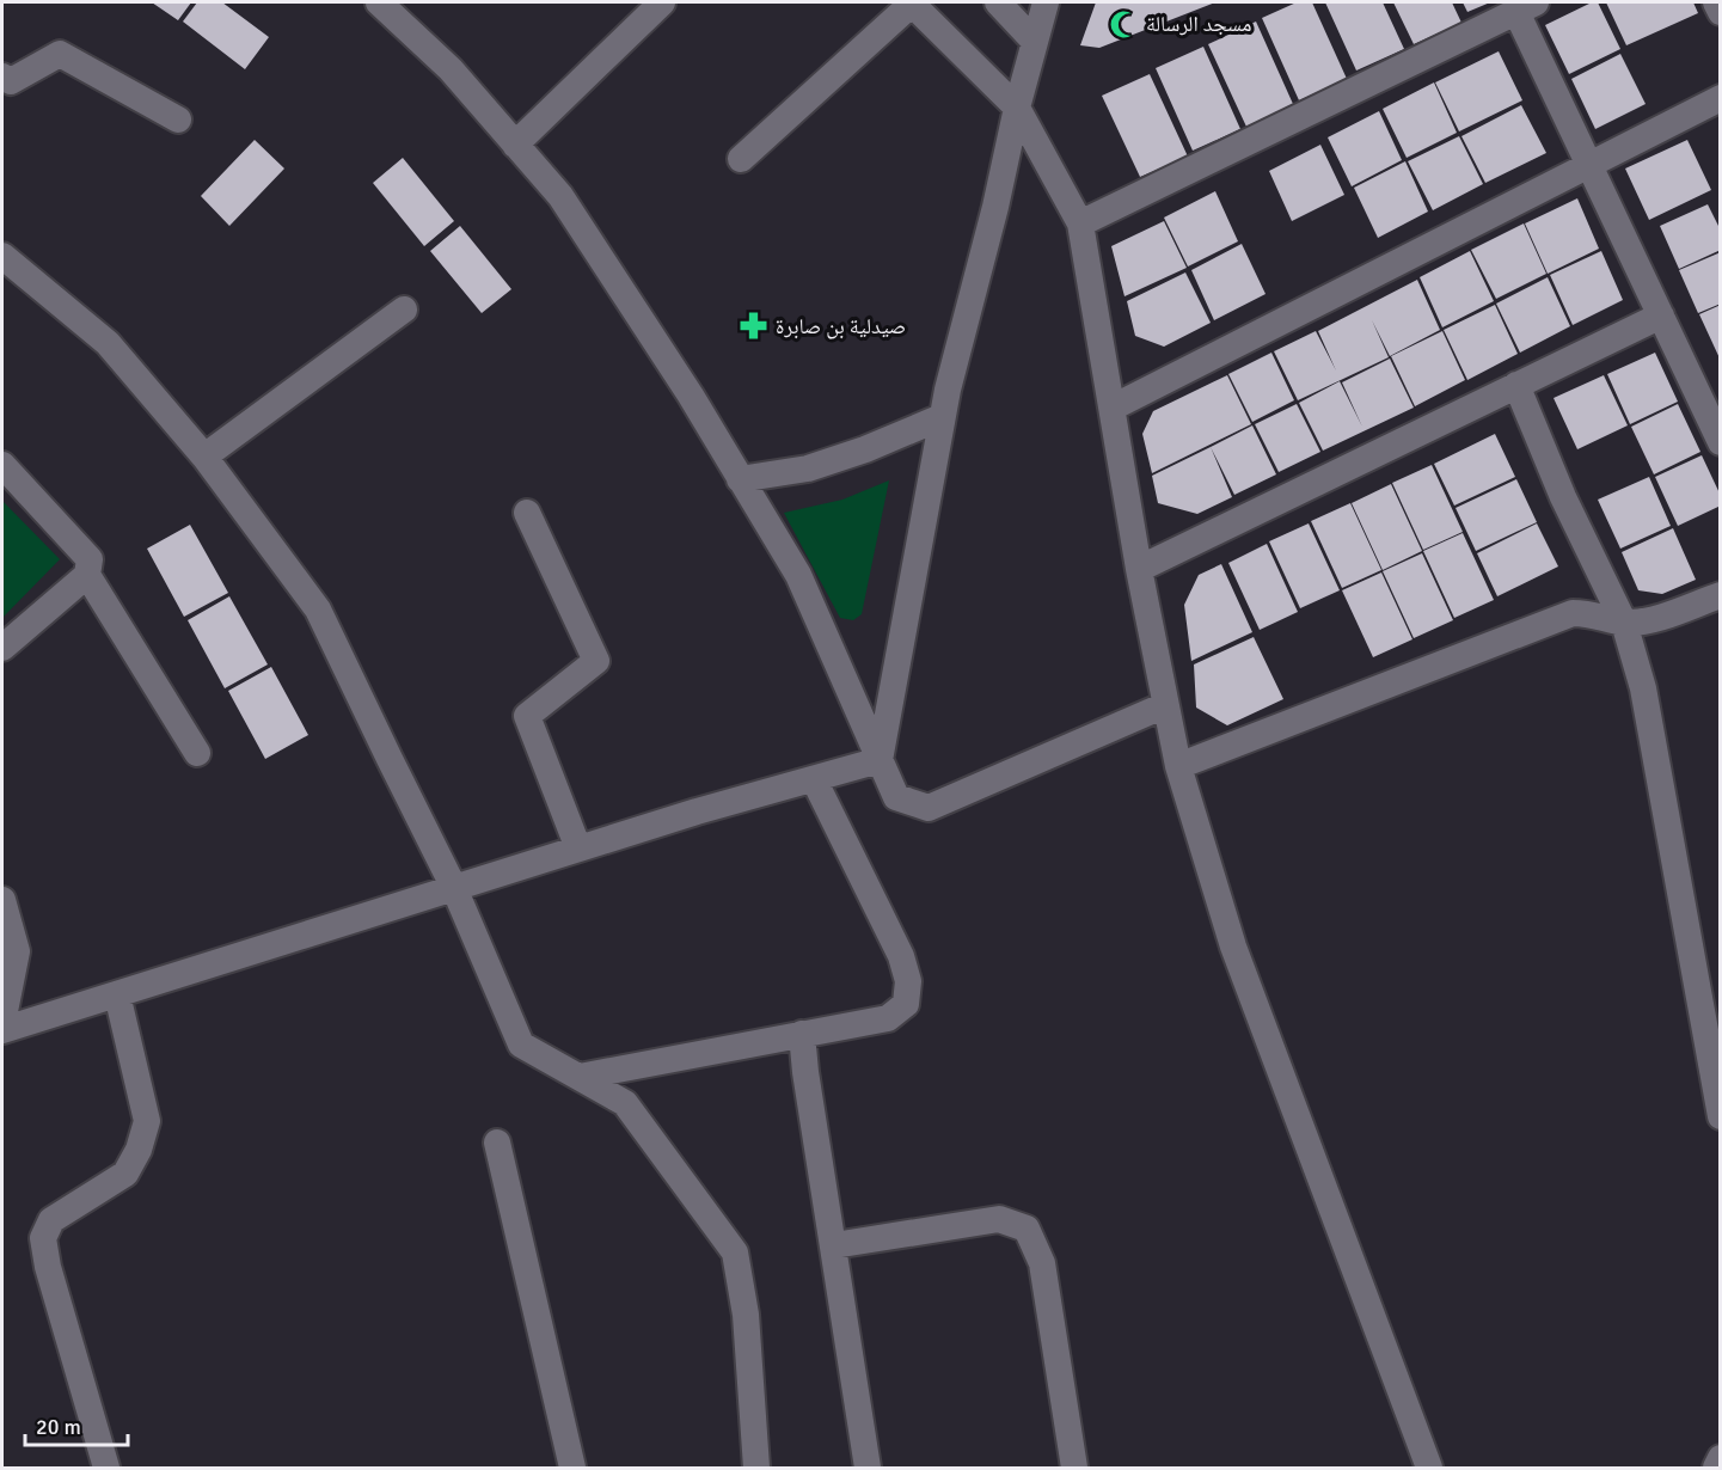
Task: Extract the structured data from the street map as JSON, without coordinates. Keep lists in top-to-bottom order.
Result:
{
  "places": {
    "mosque": ["مسجد الرسالة"],
    "pharmacy": ["صيدلية بن صابرة"]
  },
  "scale_bar": "20 m"
}
